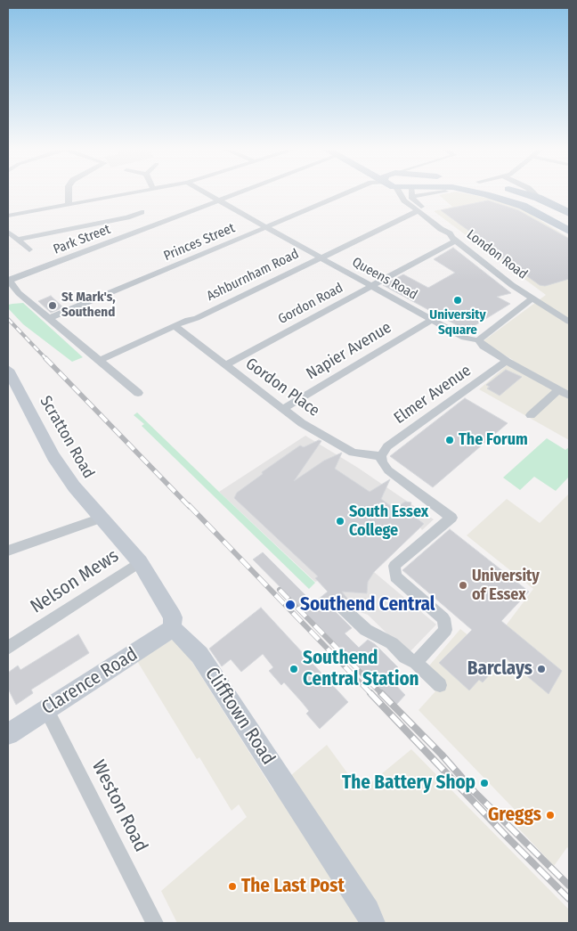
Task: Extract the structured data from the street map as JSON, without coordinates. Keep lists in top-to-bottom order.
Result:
{
  "streets": {
    "street": [
      "Park Street",
      "Princes Street",
      "London Road",
      "Ashburnham Road",
      "Queens Road",
      "Gordon Road",
      "Napier Avenue",
      "Gordon Place",
      "Elmer Avenue",
      "Scratton Road",
      "Nelson Mews",
      "Clarence Road",
      "Clifftown Road",
      "Weston Road"
    ]
  },
  "crossings": [
    ["Park Street", "Queens Road"],
    ["Princes Street", "Queens Road"],
    ["London Road", "Ashburnham Road"],
    ["London Road", "Gordon Road"],
    ["Ashburnham Road", "Queens Road"],
    ["Ashburnham Road", "Gordon Place"],
    ["Queens Road", "Gordon Road"],
    ["Queens Road", "Napier Avenue"],
    ["Queens Road", "Elmer Avenue"],
    ["Gordon Road", "Gordon Place"],
    ["Napier Avenue", "Gordon Place"],
    ["Gordon Place", "Elmer Avenue"],
    ["Clarence Road", "Clifftown Road"],
    ["Clarence Road", "Weston Road"]
  ],
  "places": [
    "University Square",
    "St Mark's, Southend",
    "The Forum",
    "South Essex College",
    "University of Essex",
    "Southend Central",
    "Southend Central Station",
    "Barclays",
    "The Battery Shop",
    "Greggs",
    "The Last Post"
  ]
}
